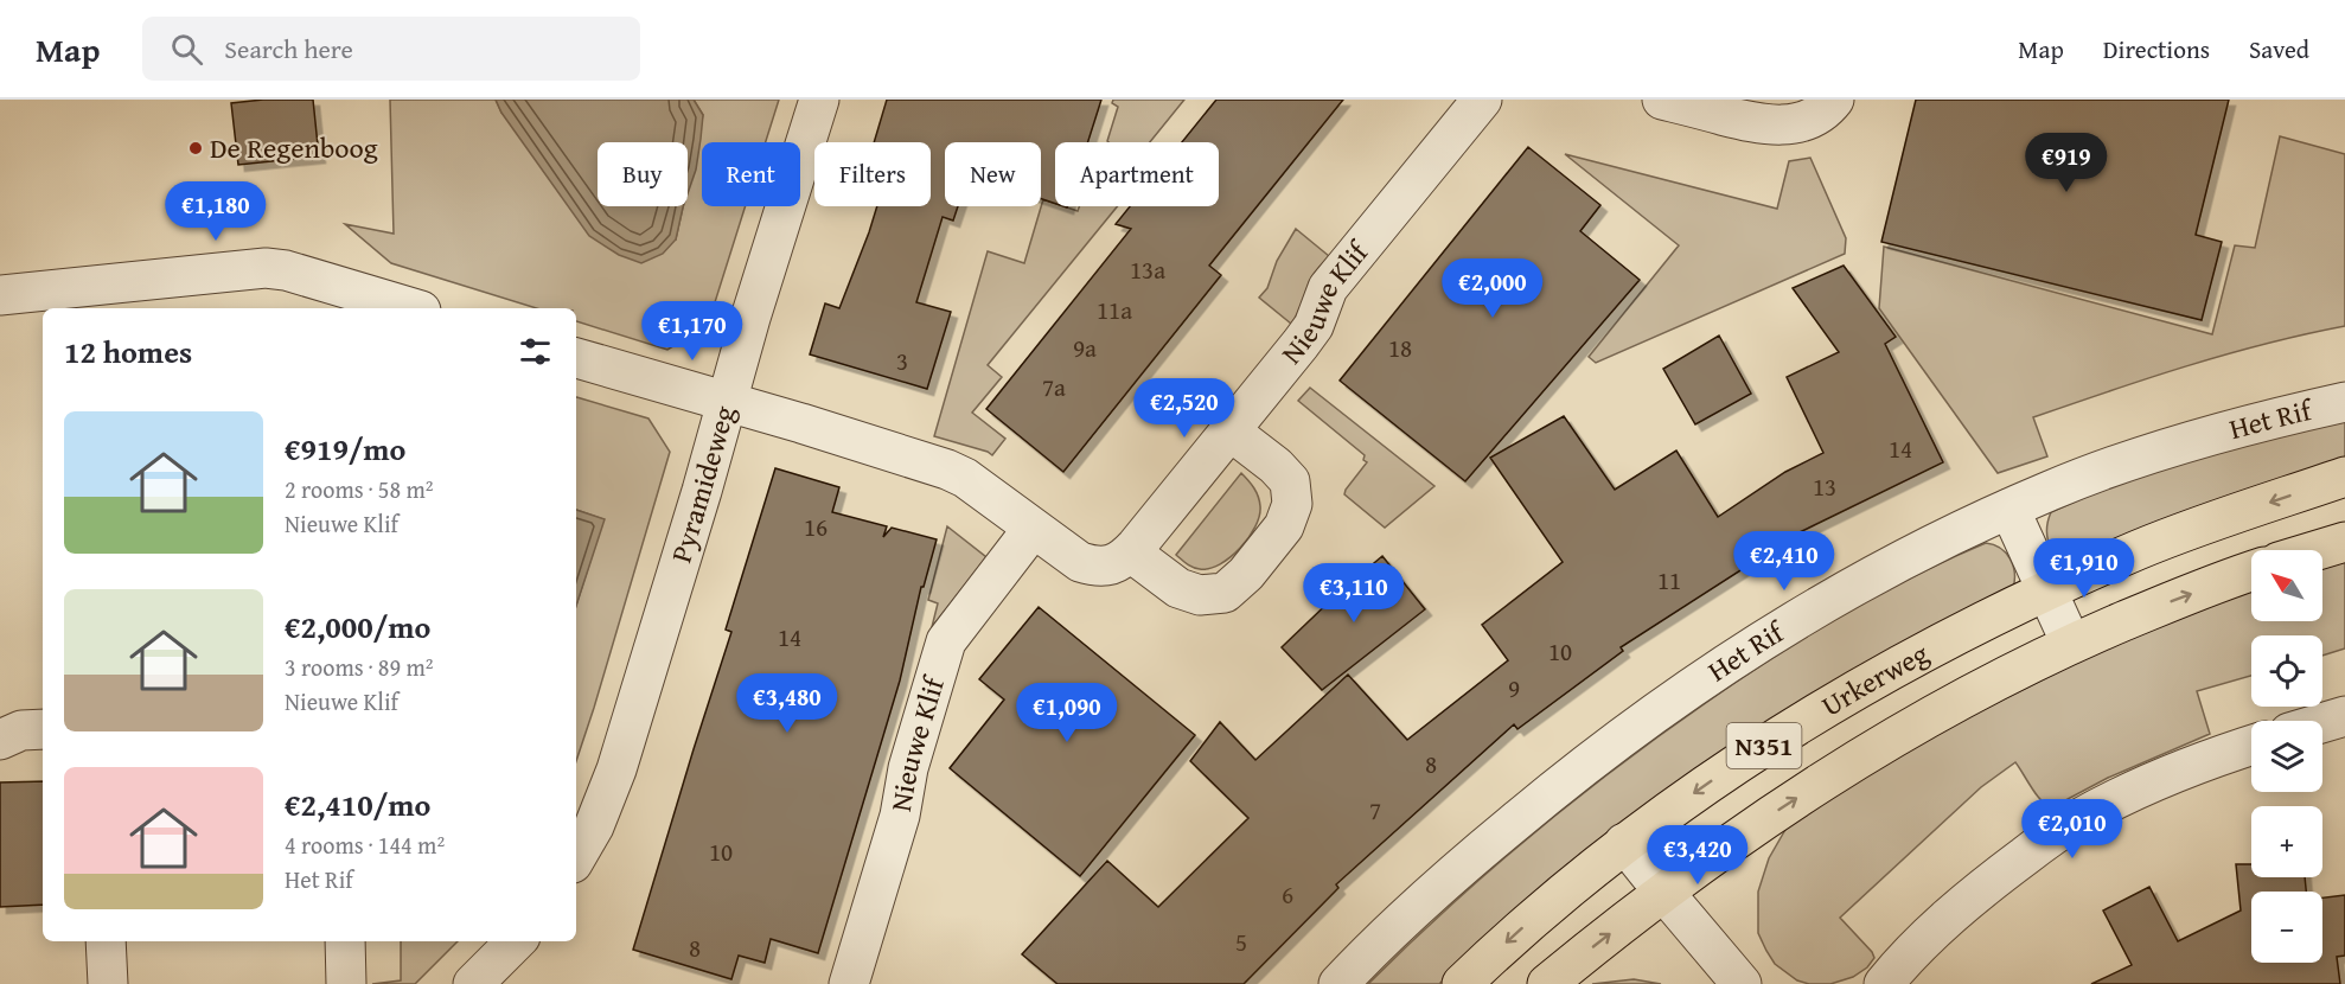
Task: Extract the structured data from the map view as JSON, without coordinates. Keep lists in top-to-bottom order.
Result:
{
  "streets": {
    "main road": ["Urkerweg", "N351"],
    "street": ["Nieuwe Klif", "Het Rif", "Pyramideweg"]
  },
  "crossings": [
    ["Nieuwe Klif", "Pyramideweg"]
  ],
  "places": ["De Regenboog"],
  "house_numbers": [
    "13a",
    "11a",
    "9a",
    "18",
    "3",
    "7a",
    "14",
    "13",
    "16",
    "11",
    "14",
    "10",
    "9",
    "8",
    "7",
    "10",
    "6",
    "5",
    "8"
  ],
  "north": "top left",
  "page": {
    "header": "Map",
    "search": "Search here",
    "nav": ["Map", "Directions", "Saved"],
    "price": [
      "€919",
      "€1,180",
      "€2,000",
      "€1,170",
      "€2,520",
      "€2,410",
      "€1,910",
      "€3,110",
      "€3,480",
      "€1,090",
      "€2,010",
      "€3,420"
    ],
    "chip": [
      "Buy",
      "Rent",
      "Filters",
      "New",
      "Apartment"
    ],
    "heading": "12 homes",
    "list": [
      {
        "name": "€919/mo",
        "note": "2 rooms · 58 m² · Nieuwe Klif"
      },
      {
        "name": "€2,000/mo",
        "note": "3 rooms · 89 m² · Nieuwe Klif"
      },
      {
        "name": "€2,410/mo",
        "note": "4 rooms · 144 m² · Het Rif"
      }
    ],
    "map_buttons": ["+", "−"]
  }
}
